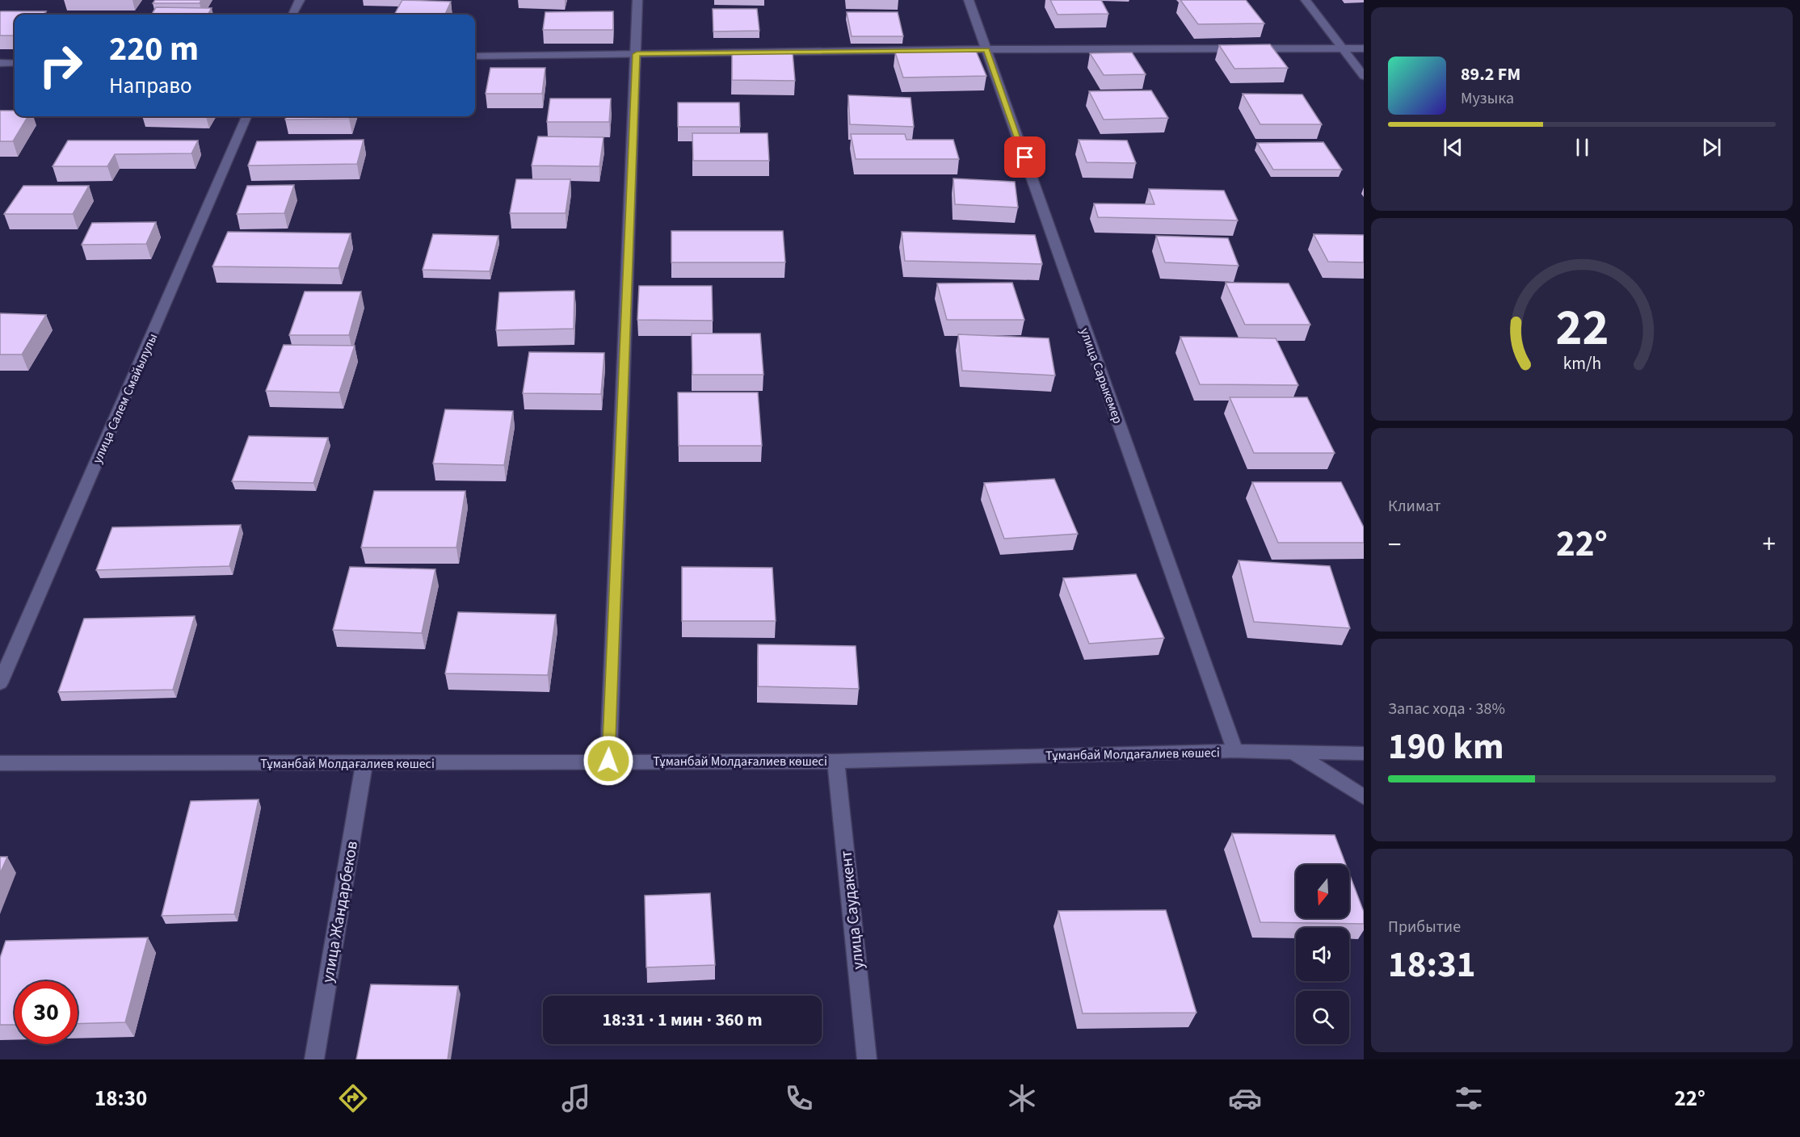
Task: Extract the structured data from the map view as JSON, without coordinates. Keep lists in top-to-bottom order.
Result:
{
  "streets": {
    "street": [
      "улица Сарыкемер",
      "улица Салем Смайылулы",
      "Тұманбай Молдағалиев көшесі",
      "улица Саудакент",
      "улица Жандарбеков"
    ]
  },
  "crossings": [
    ["улица Сарыкемер", "Тұманбай Молдағалиев көшесі"],
    ["Тұманбай Молдағалиев көшесі", "улица Саудакент"],
    ["Тұманбай Молдағалиев көшесі", "улица Жандарбеков"]
  ],
  "north": "bottom",
  "page": {
    "turn": ["220 m", "Направо"],
    "song": ["89.2 FM", "Музыка"],
    "tile": [
      "Климат",
      ["Запас хода · 38%", "190 km"],
      ["Прибытие", "18:31"]
    ],
    "heat": ["−", "22°", "+"],
    "limit": "30",
    "trip": "18:31 · 1 мин · 360 m",
    "tabs": ["18:30", "22°"],
    "gauge": ["22", "km/h"]
  }
}
